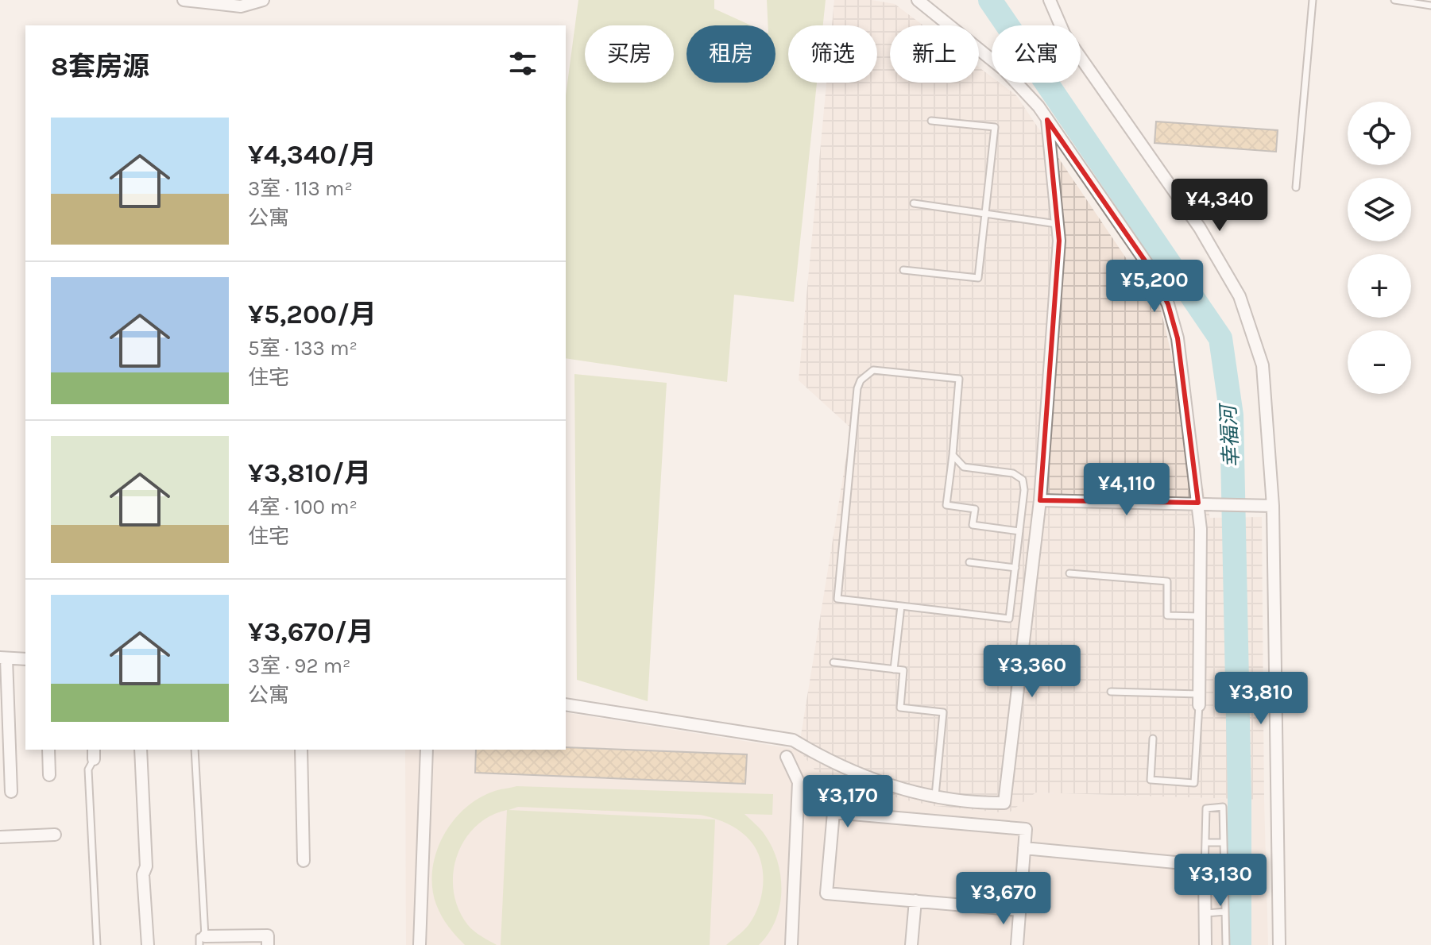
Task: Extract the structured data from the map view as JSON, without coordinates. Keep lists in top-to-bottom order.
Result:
{
  "water": ["幸福河"],
  "page": {
    "chip": [
      "买房",
      "租房",
      "筛选",
      "新上",
      "公寓"
    ],
    "heading": "8套房源",
    "map_buttons": ["+", "−"],
    "list": [
      {
        "name": "¥4,340/月",
        "note": "3室 · 113 m² · 公寓"
      },
      {
        "name": "¥5,200/月",
        "note": "5室 · 133 m² · 住宅"
      },
      {
        "name": "¥3,810/月",
        "note": "4室 · 100 m² · 住宅"
      },
      {
        "name": "¥3,670/月",
        "note": "3室 · 92 m² · 公寓"
      }
    ],
    "price": [
      "¥4,340",
      "¥5,200",
      "¥4,110",
      "¥3,360",
      "¥3,810",
      "¥3,170",
      "¥3,130",
      "¥3,670"
    ]
  }
}
